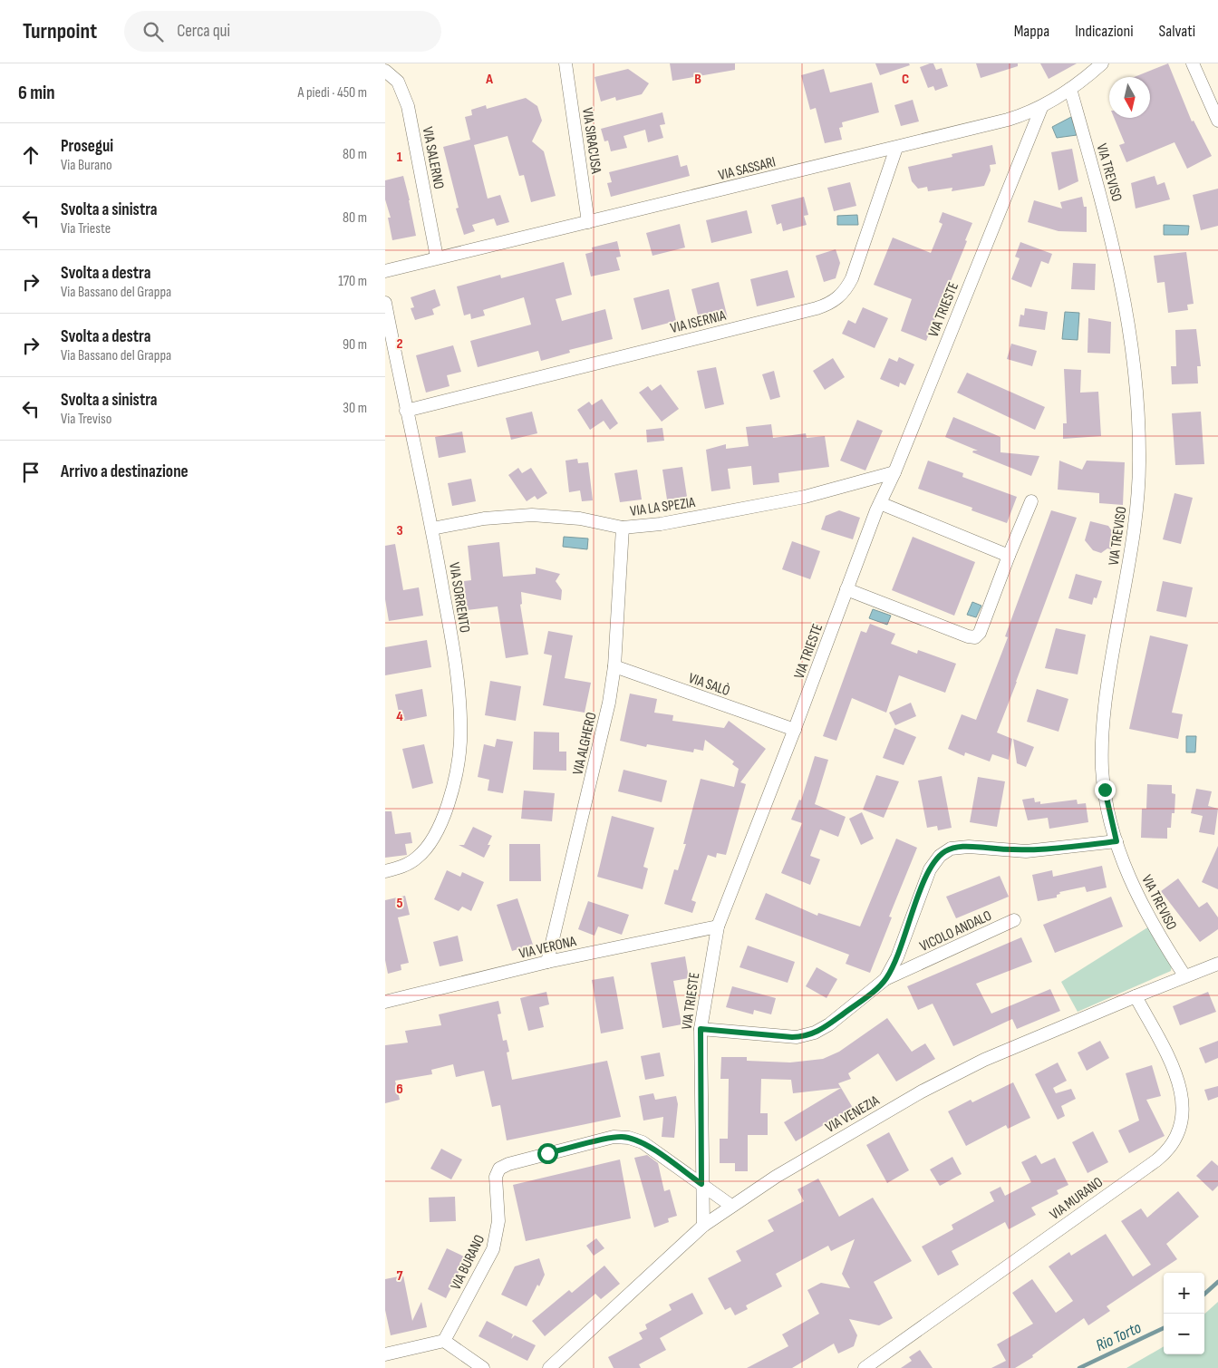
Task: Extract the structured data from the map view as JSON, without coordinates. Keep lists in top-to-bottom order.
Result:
{
  "streets": {
    "street": [
      "VIA SIRACUSA",
      "VIA SALERNO",
      "VIA SASSARI",
      "VIA TREVISO",
      "VIA TRIESTE",
      "VIA ISERNIA",
      "VIA LA SPEZIA",
      "VIA SORRENTO",
      "VIA SALÒ",
      "VIA ALGHERO",
      "VICOLO ANDALO",
      "VIA VERONA",
      "VIA VENEZIA",
      "VIA MURANO",
      "VIA BURANO"
    ]
  },
  "crossings": [
    ["VIA SIRACUSA", "VIA SASSARI"],
    ["VIA SALERNO", "VIA SASSARI"],
    ["VIA SASSARI", "VIA TREVISO"],
    ["VIA SASSARI", "VIA TRIESTE"],
    ["VIA SASSARI", "VIA ISERNIA"],
    ["VIA TREVISO", "VIA VENEZIA"],
    ["VIA TRIESTE", "VIA LA SPEZIA"],
    ["VIA TRIESTE", "VIA SALÒ"],
    ["VIA TRIESTE", "VIA VERONA"],
    ["VIA TRIESTE", "VIA VENEZIA"],
    ["VIA TRIESTE", "VIA BURANO"],
    ["VIA ISERNIA", "VIA SORRENTO"],
    ["VIA LA SPEZIA", "VIA SORRENTO"],
    ["VIA LA SPEZIA", "VIA ALGHERO"],
    ["VIA SALÒ", "VIA ALGHERO"],
    ["VIA ALGHERO", "VIA VERONA"],
    ["VIA VENEZIA", "VIA MURANO"],
    ["VIA VENEZIA", "VIA BURANO"]
  ],
  "water": ["Rio Torto"],
  "north": "bottom",
  "page": {
    "header": "Turnpoint",
    "search": "Cerca qui",
    "nav": ["Mappa", "Indicazioni", "Salvati"],
    "heading": ["6 min", "A piedi · 450 m"],
    "list": [
      ["Prosegui", "Via Burano", "80 m"],
      ["Svolta a sinistra", "Via Trieste", "80 m"],
      ["Svolta a destra", "Via Bassano del Grappa", "170 m"],
      ["Svolta a destra", "Via Bassano del Grappa", "90 m"],
      ["Svolta a sinistra", "Via Treviso", "30 m"],
      "Arrivo a destinazione"
    ],
    "map_buttons": ["+", "−"]
  },
  "grid": {
    "columns": ["A", "B", "C"],
    "rows": [
      "1",
      "2",
      "3",
      "4",
      "5",
      "6",
      "7"
    ]
  }
}
